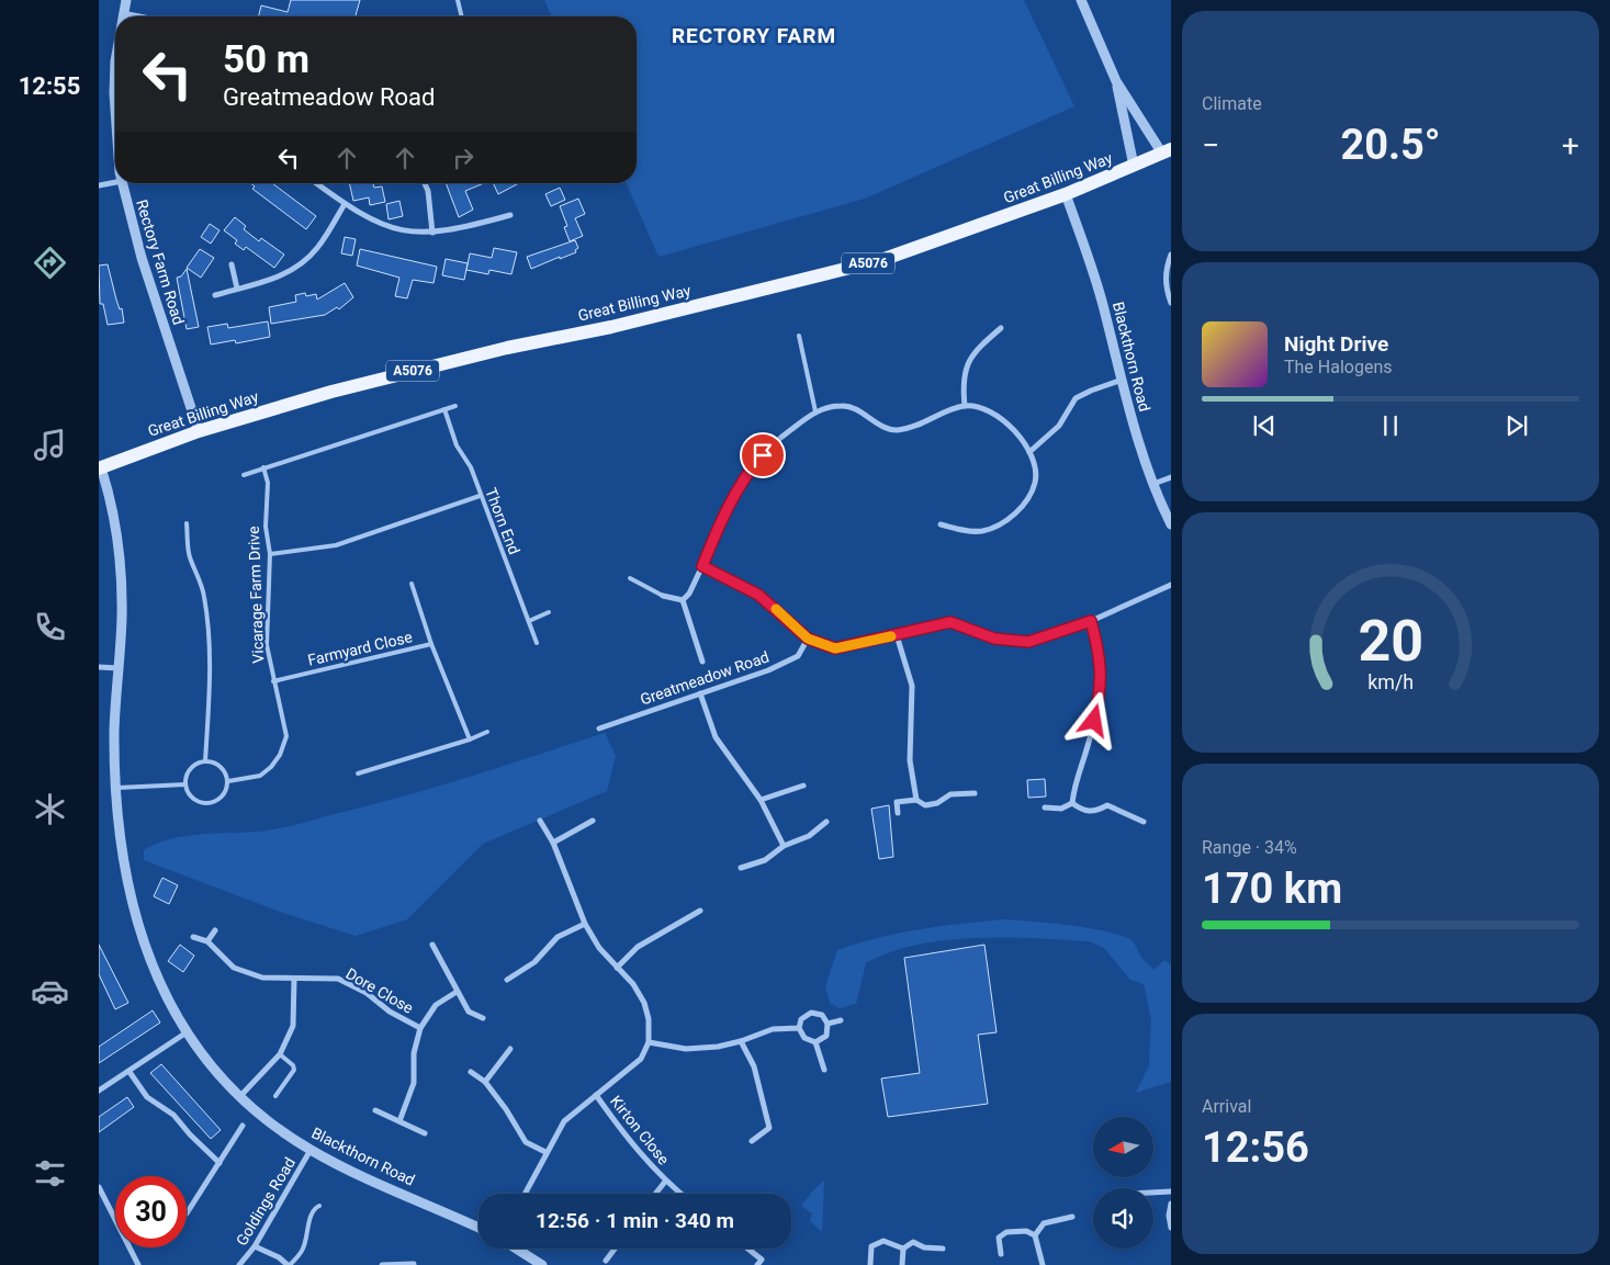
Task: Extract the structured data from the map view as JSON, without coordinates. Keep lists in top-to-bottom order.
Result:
{
  "streets": {
    "main road": ["Great Billing Way", "A5076"],
    "street": [
      "Rectory Farm Road",
      "Blackthorn Road",
      "Greatmeadow Road",
      "Dore Close",
      "Kirton Close",
      "Goldings Road"
    ],
    "lane": ["Thorn End", "Vicarage Farm Drive", "Farmyard Close"]
  },
  "crossings": [
    ["Great Billing Way", "Rectory Farm Road"],
    ["Great Billing Way", "Blackthorn Road"],
    ["Blackthorn Road", "Goldings Road"],
    ["Vicarage Farm Drive", "Farmyard Close"]
  ],
  "districts": ["RECTORY FARM"],
  "north": "left",
  "page": {
    "tabs": "12:55",
    "tile": [
      "Climate",
      ["Range · 34%", "170 km"],
      ["Arrival", "12:56"]
    ],
    "turn": ["50 m", "Greatmeadow Road"],
    "heat": ["−", "20.5°", "+"],
    "song": ["Night Drive", "The Halogens"],
    "limit": "30",
    "trip": "12:56 · 1 min · 340 m",
    "gauge": ["20", "km/h"]
  }
}
